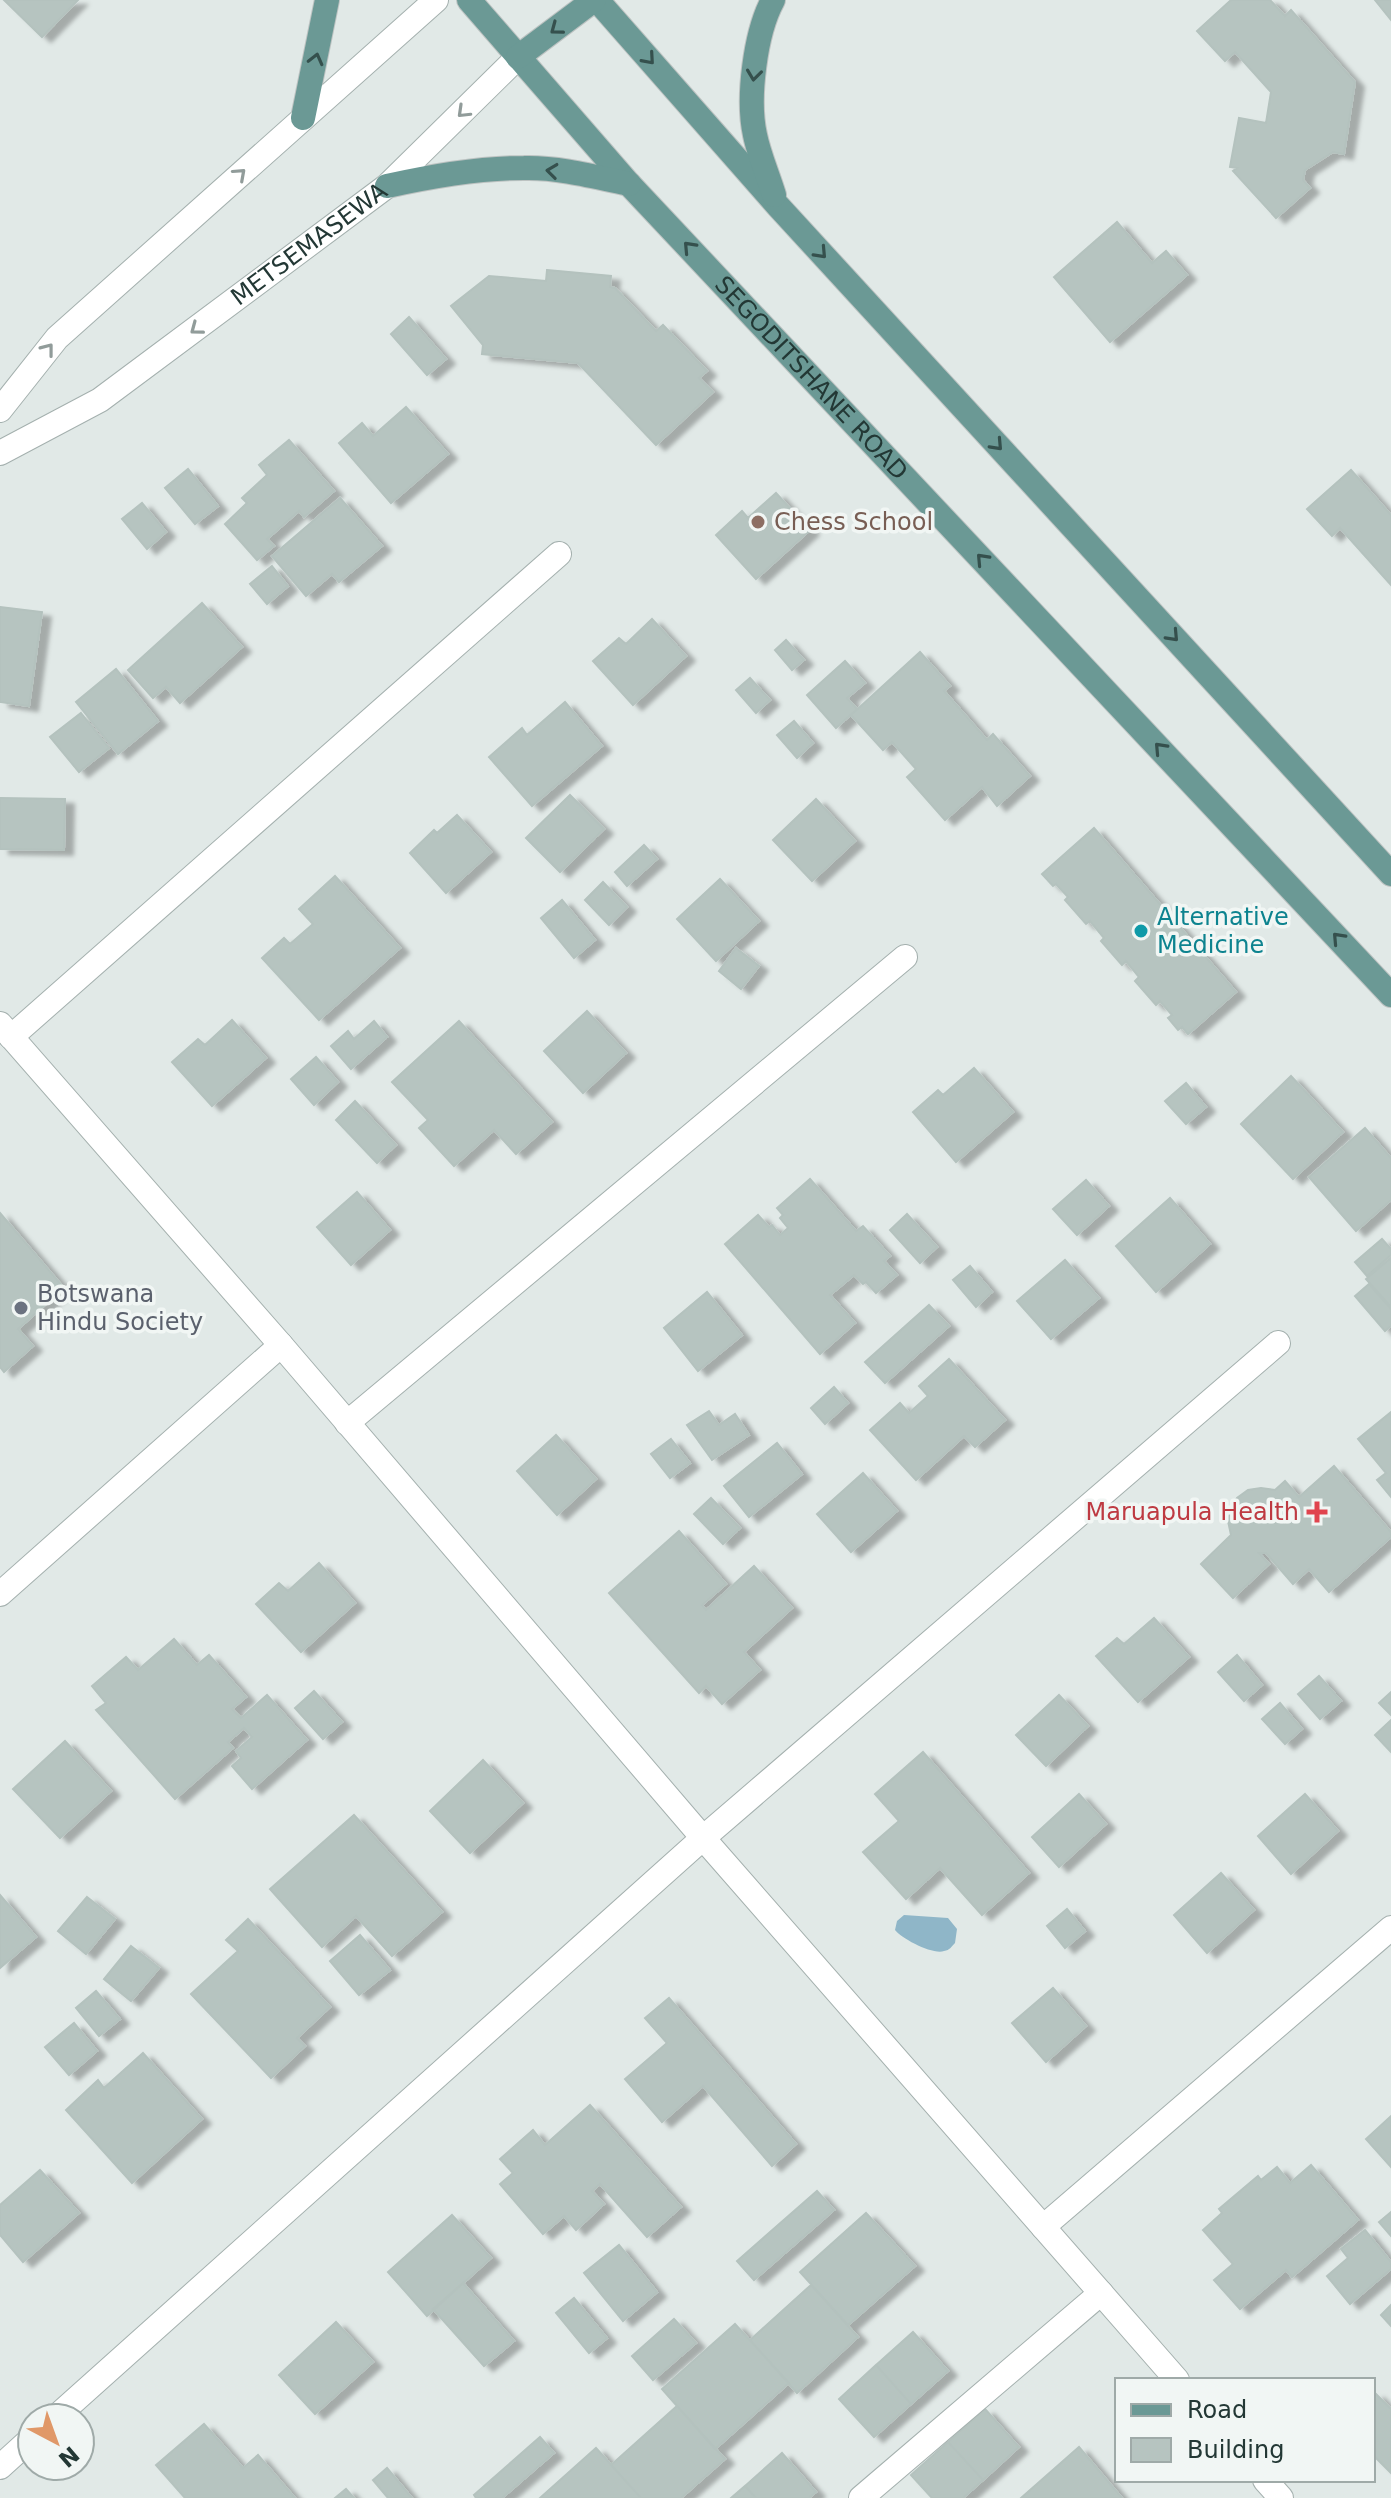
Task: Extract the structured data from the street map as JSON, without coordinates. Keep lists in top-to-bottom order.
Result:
{
  "streets": {
    "main road": ["METSEMASEWA", "SEGODITSHANE ROAD"]
  },
  "crossings": [
    ["METSEMASEWA", "SEGODITSHANE ROAD"]
  ],
  "one_way": ["METSEMASEWA"],
  "places": {
    "other": ["Chess School", "Alternative Medicine", "Botswana Hindu Society"],
    "health": ["Maruapula Health"]
  },
  "legend": ["Road", "Building"],
  "north": "bottom right"
}
